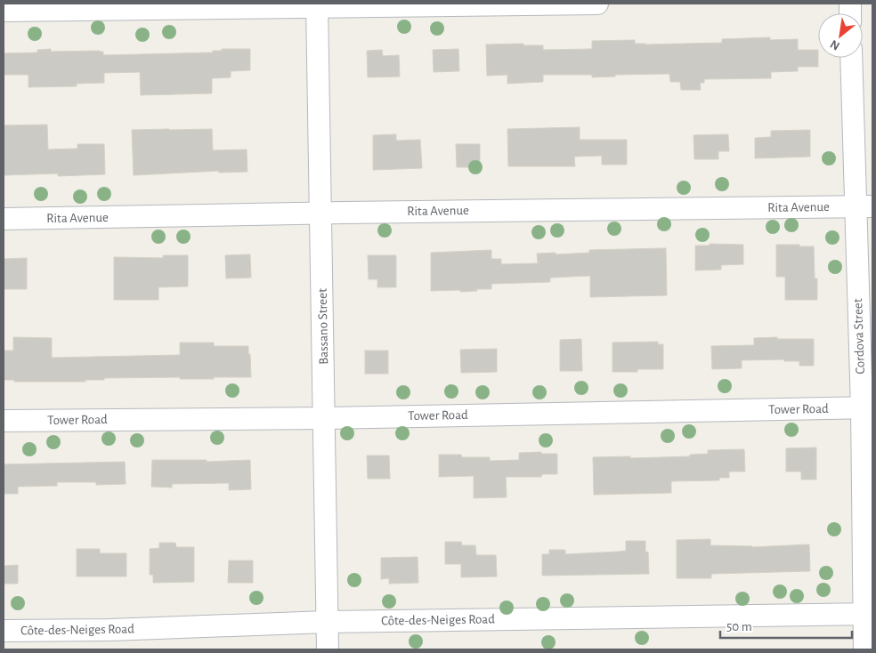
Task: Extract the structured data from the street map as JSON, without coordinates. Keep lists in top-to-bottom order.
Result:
{
  "streets": {
    "street": [
      "Rita Avenue",
      "Bassano Street",
      "Cordova Street",
      "Tower Road",
      "Côte-des-Neiges Road"
    ]
  },
  "crossings": [
    ["Rita Avenue", "Bassano Street"],
    ["Rita Avenue", "Cordova Street"],
    ["Bassano Street", "Tower Road"],
    ["Bassano Street", "Côte-des-Neiges Road"],
    ["Cordova Street", "Tower Road"],
    ["Cordova Street", "Côte-des-Neiges Road"]
  ],
  "scale_bar": "50 m",
  "north": "bottom left"
}
